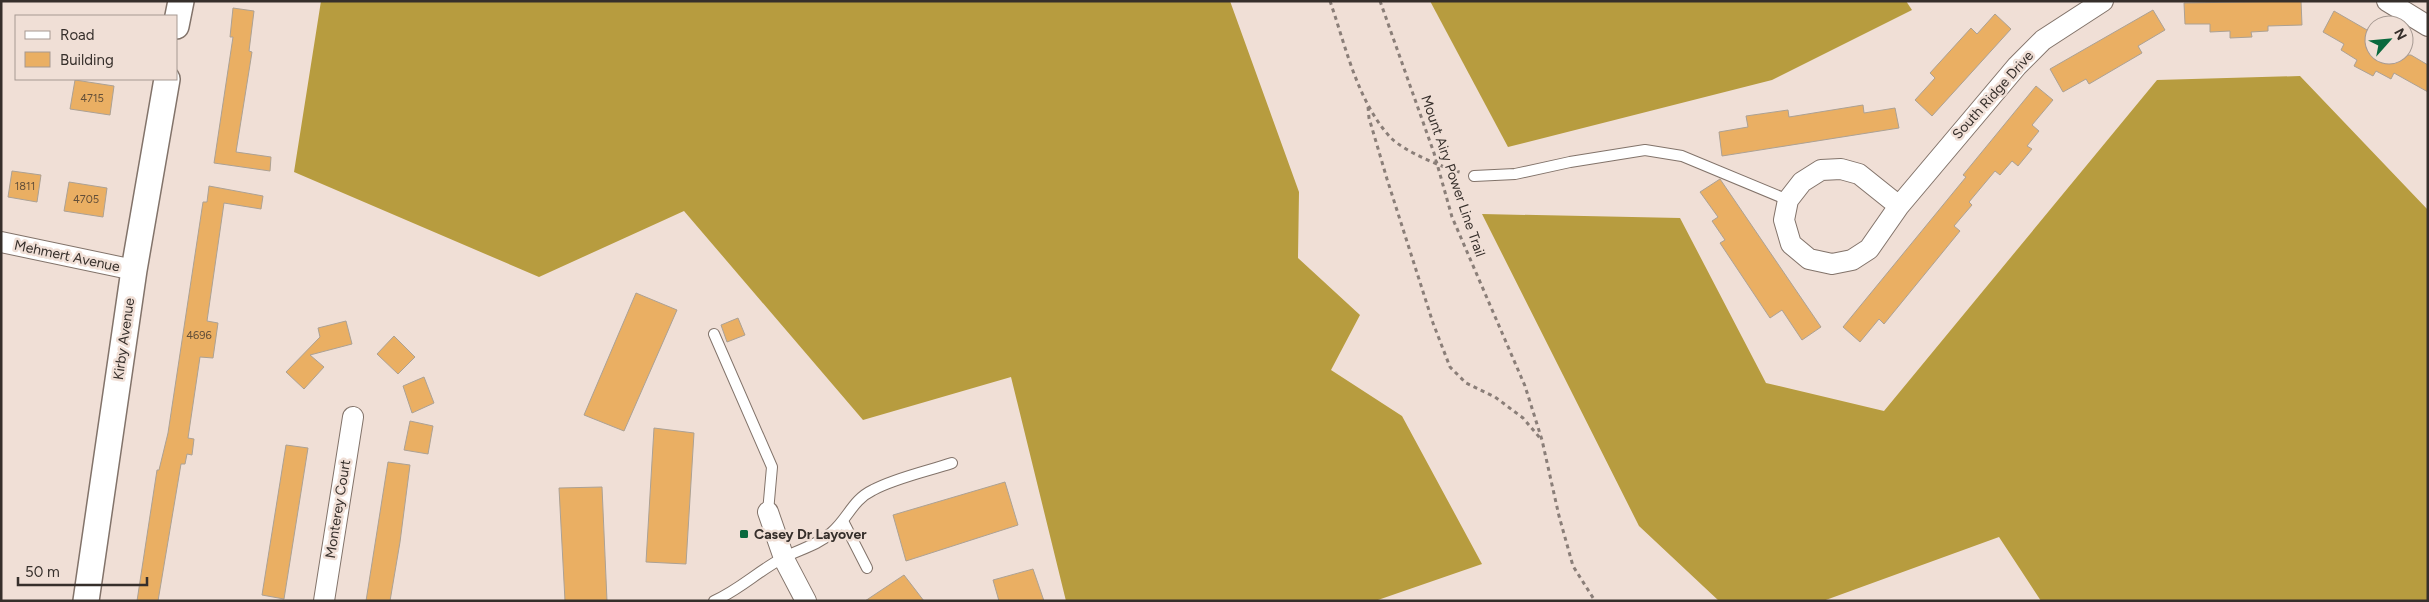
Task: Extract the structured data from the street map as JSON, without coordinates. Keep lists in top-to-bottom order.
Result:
{
  "streets": {
    "street": [
      "South Ridge Drive",
      "Mehmert Avenue",
      "Kirby Avenue",
      "Monterey Court"
    ],
    "path": ["Mount Airy Power Line Trail"]
  },
  "crossings": [
    ["Mehmert Avenue", "Kirby Avenue"]
  ],
  "places": {
    "transit": ["Casey Dr Layover"]
  },
  "house_numbers": [
    "4715",
    "1811",
    "4705",
    "4696"
  ],
  "legend": ["Road", "Building"],
  "scale_bar": "50 m",
  "north": "top right"
}
